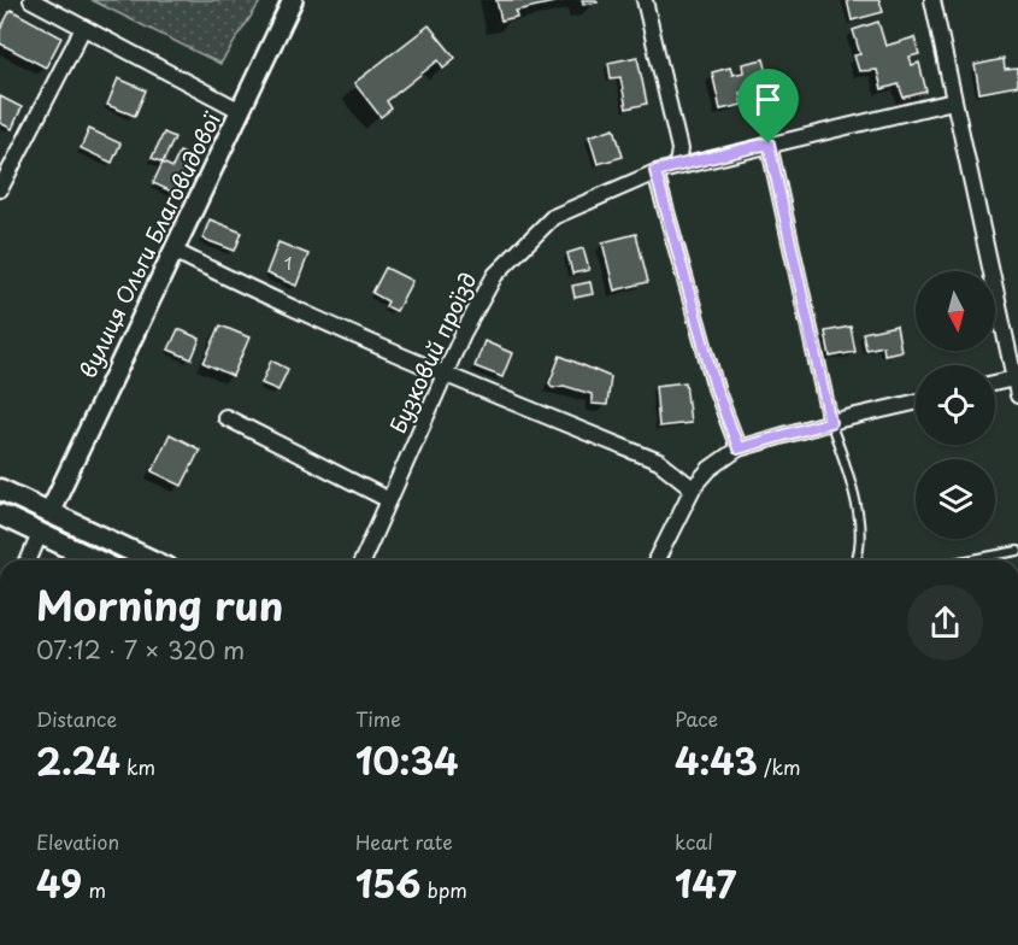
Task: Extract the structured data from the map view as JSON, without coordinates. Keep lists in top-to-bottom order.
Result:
{
  "streets": {
    "street": ["вулиця Ольги Благовидової", "Бузковий проїзд"]
  },
  "house_numbers": ["1"],
  "north": "bottom",
  "page": {
    "heading": ["Morning run", "07:12 · 7 × 320 m"],
    "stats": [
      ["Distance", "2.24 km"],
      ["Time", "10:34"],
      ["Pace", "4:43 /km"],
      ["Elevation", "49 m"],
      ["Heart rate", "156 bpm"],
      ["kcal", "147"]
    ]
  }
}
